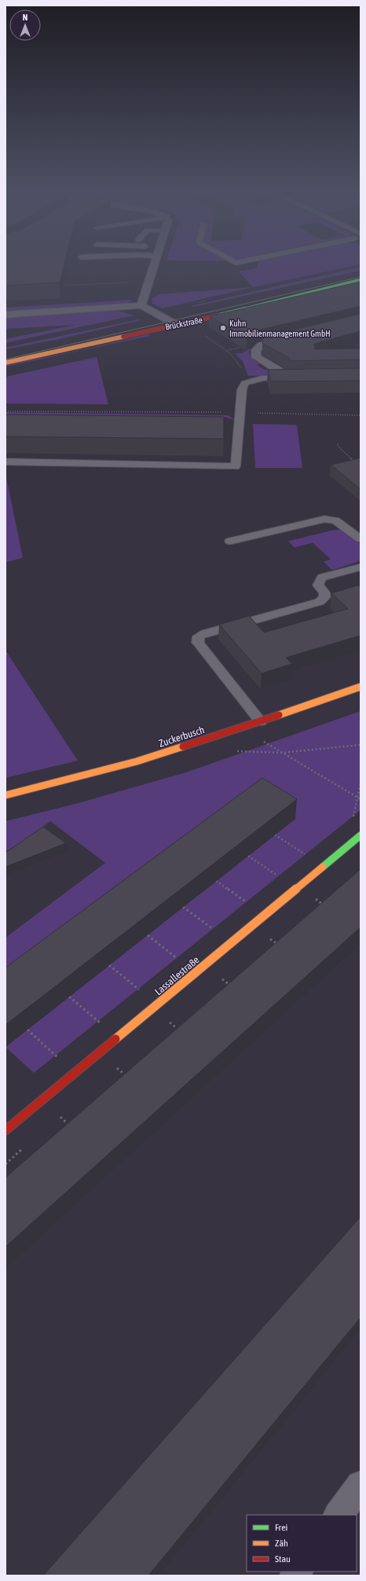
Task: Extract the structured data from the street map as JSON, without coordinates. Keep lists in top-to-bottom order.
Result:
{
  "streets": {
    "street": ["Brückstraße", "Zuckerbusch", "Lassallestraße"]
  },
  "places": ["Kuhn Immobilienmanagement GmbH"],
  "legend": ["Frei", "Zäh", "Stau"],
  "north": "top"
}
